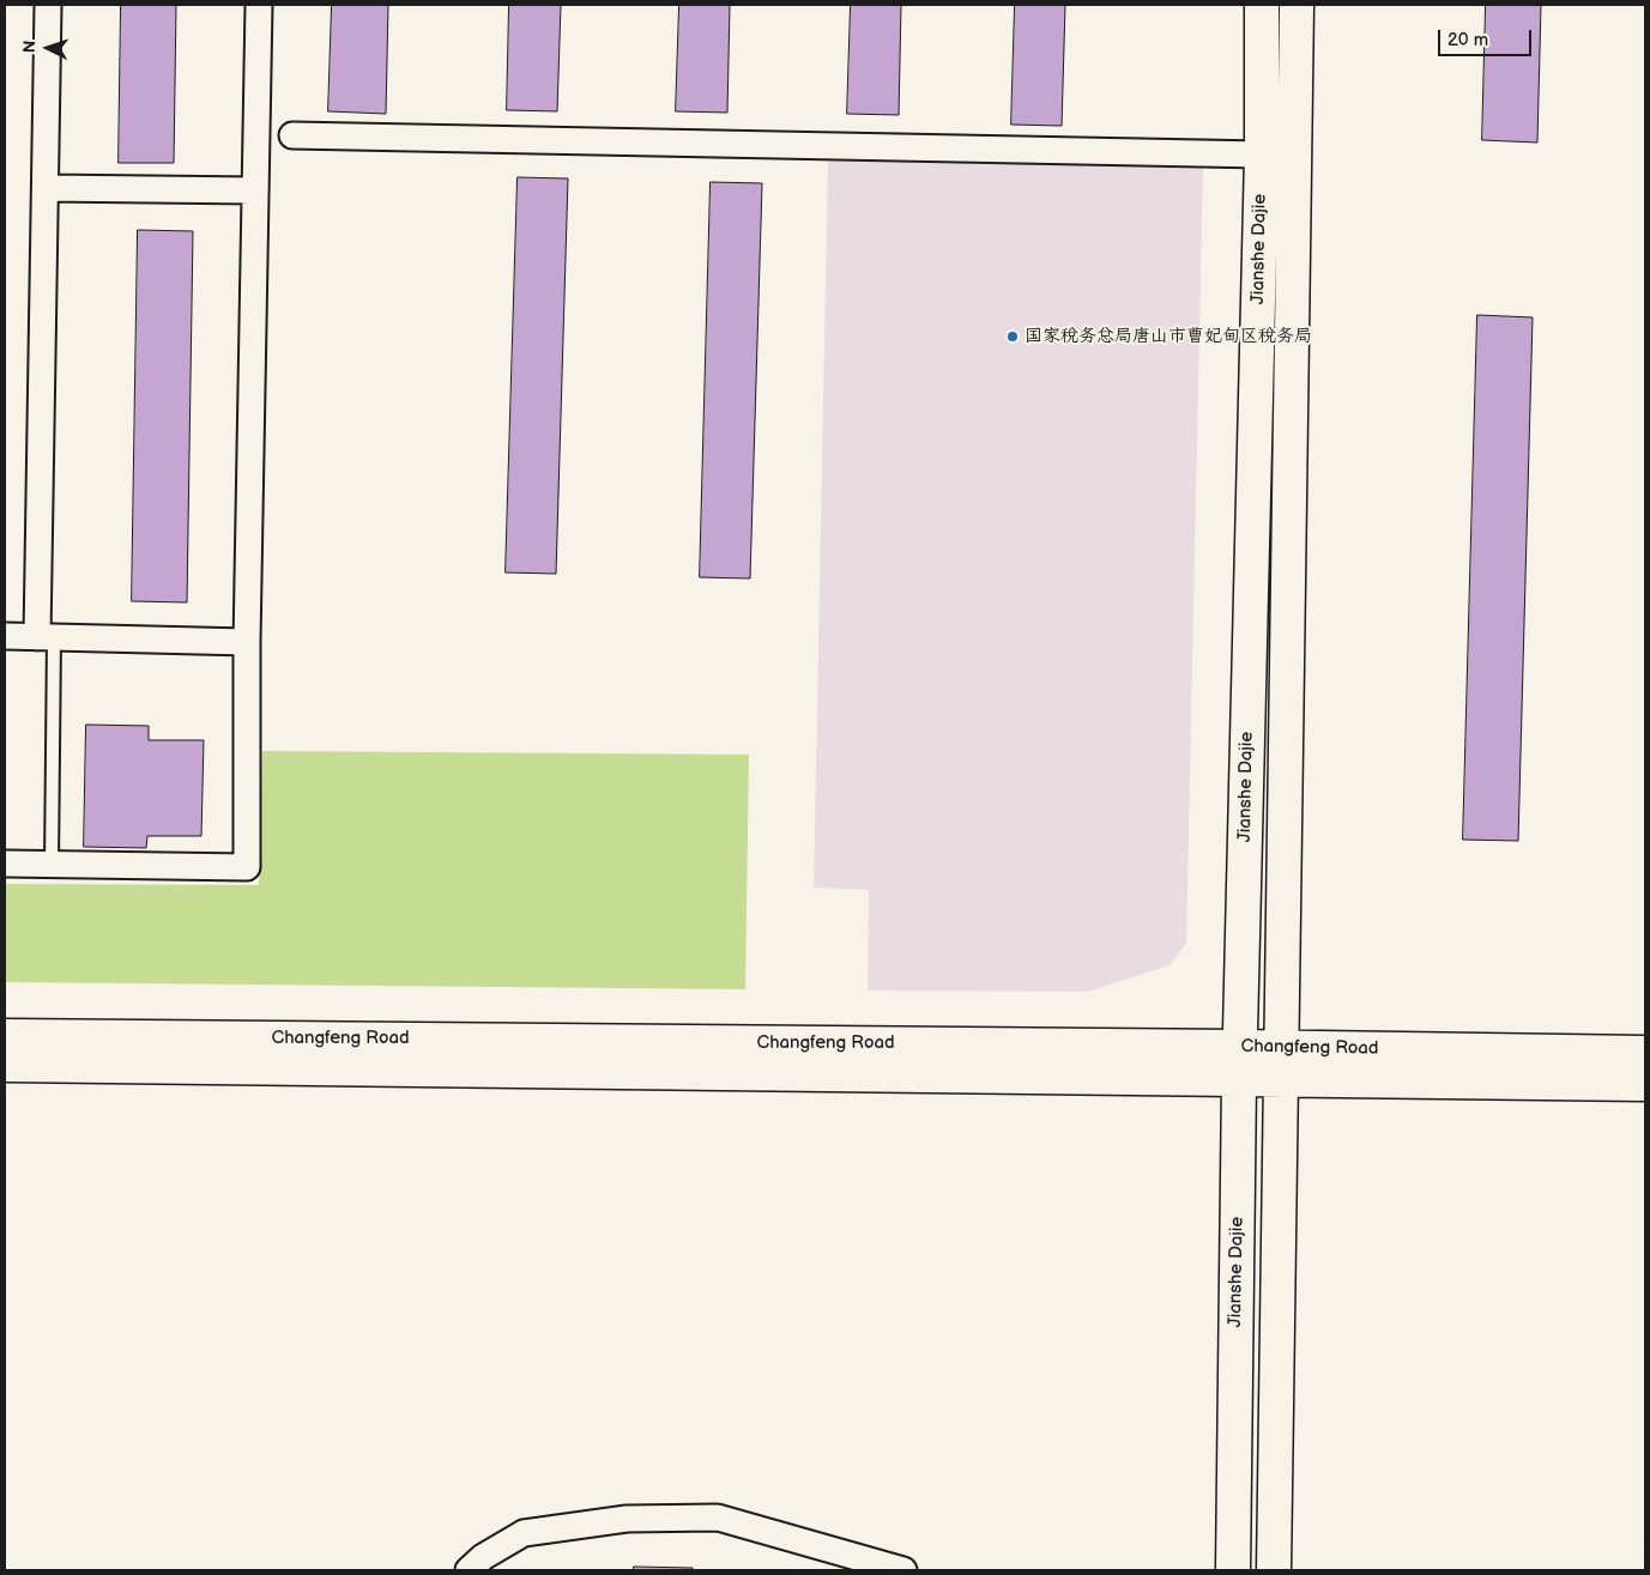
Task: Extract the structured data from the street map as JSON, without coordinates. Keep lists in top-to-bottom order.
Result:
{
  "streets": {
    "main road": ["Jianshe Dajie", "Changfeng Road"]
  },
  "crossings": [
    ["Jianshe Dajie", "Changfeng Road"]
  ],
  "places": ["国家税务总局唐山市曹妃甸区税务局"],
  "scale_bar": "20 m",
  "north": "left"
}
